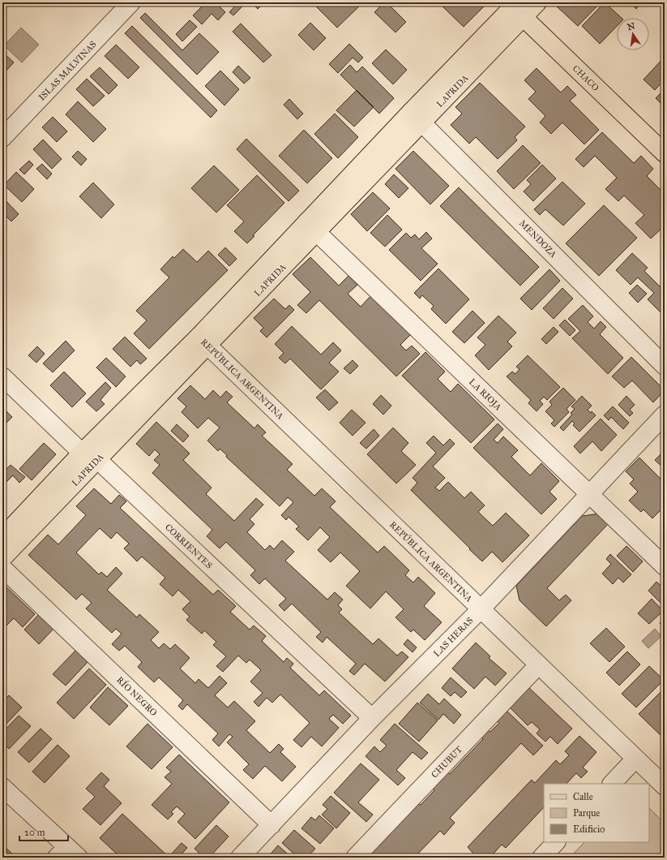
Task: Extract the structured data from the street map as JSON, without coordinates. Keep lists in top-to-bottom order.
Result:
{
  "streets": {
    "main road": ["CHACO", "LAPRIDA"],
    "street": [
      "ISLAS MALVINAS",
      "MENDOZA",
      "REPÚBLICA ARGENTINA",
      "LA RIOJA",
      "CORRIENTES",
      "LAS HERAS",
      "RÍO NEGRO",
      "CHUBUT"
    ]
  },
  "crossings": [
    ["CHACO", "LAPRIDA"],
    ["LAPRIDA", "MENDOZA"],
    ["LAPRIDA", "REPÚBLICA ARGENTINA"],
    ["LAPRIDA", "LA RIOJA"],
    ["LAPRIDA", "CORRIENTES"],
    ["REPÚBLICA ARGENTINA", "LAS HERAS"],
    ["REPÚBLICA ARGENTINA", "CHUBUT"],
    ["LA RIOJA", "LAS HERAS"],
    ["CORRIENTES", "LAS HERAS"],
    ["LAS HERAS", "RÍO NEGRO"]
  ],
  "legend": ["Calle", "Parque", "Edificio"],
  "scale_bar": "20 m",
  "north": "top"
}
